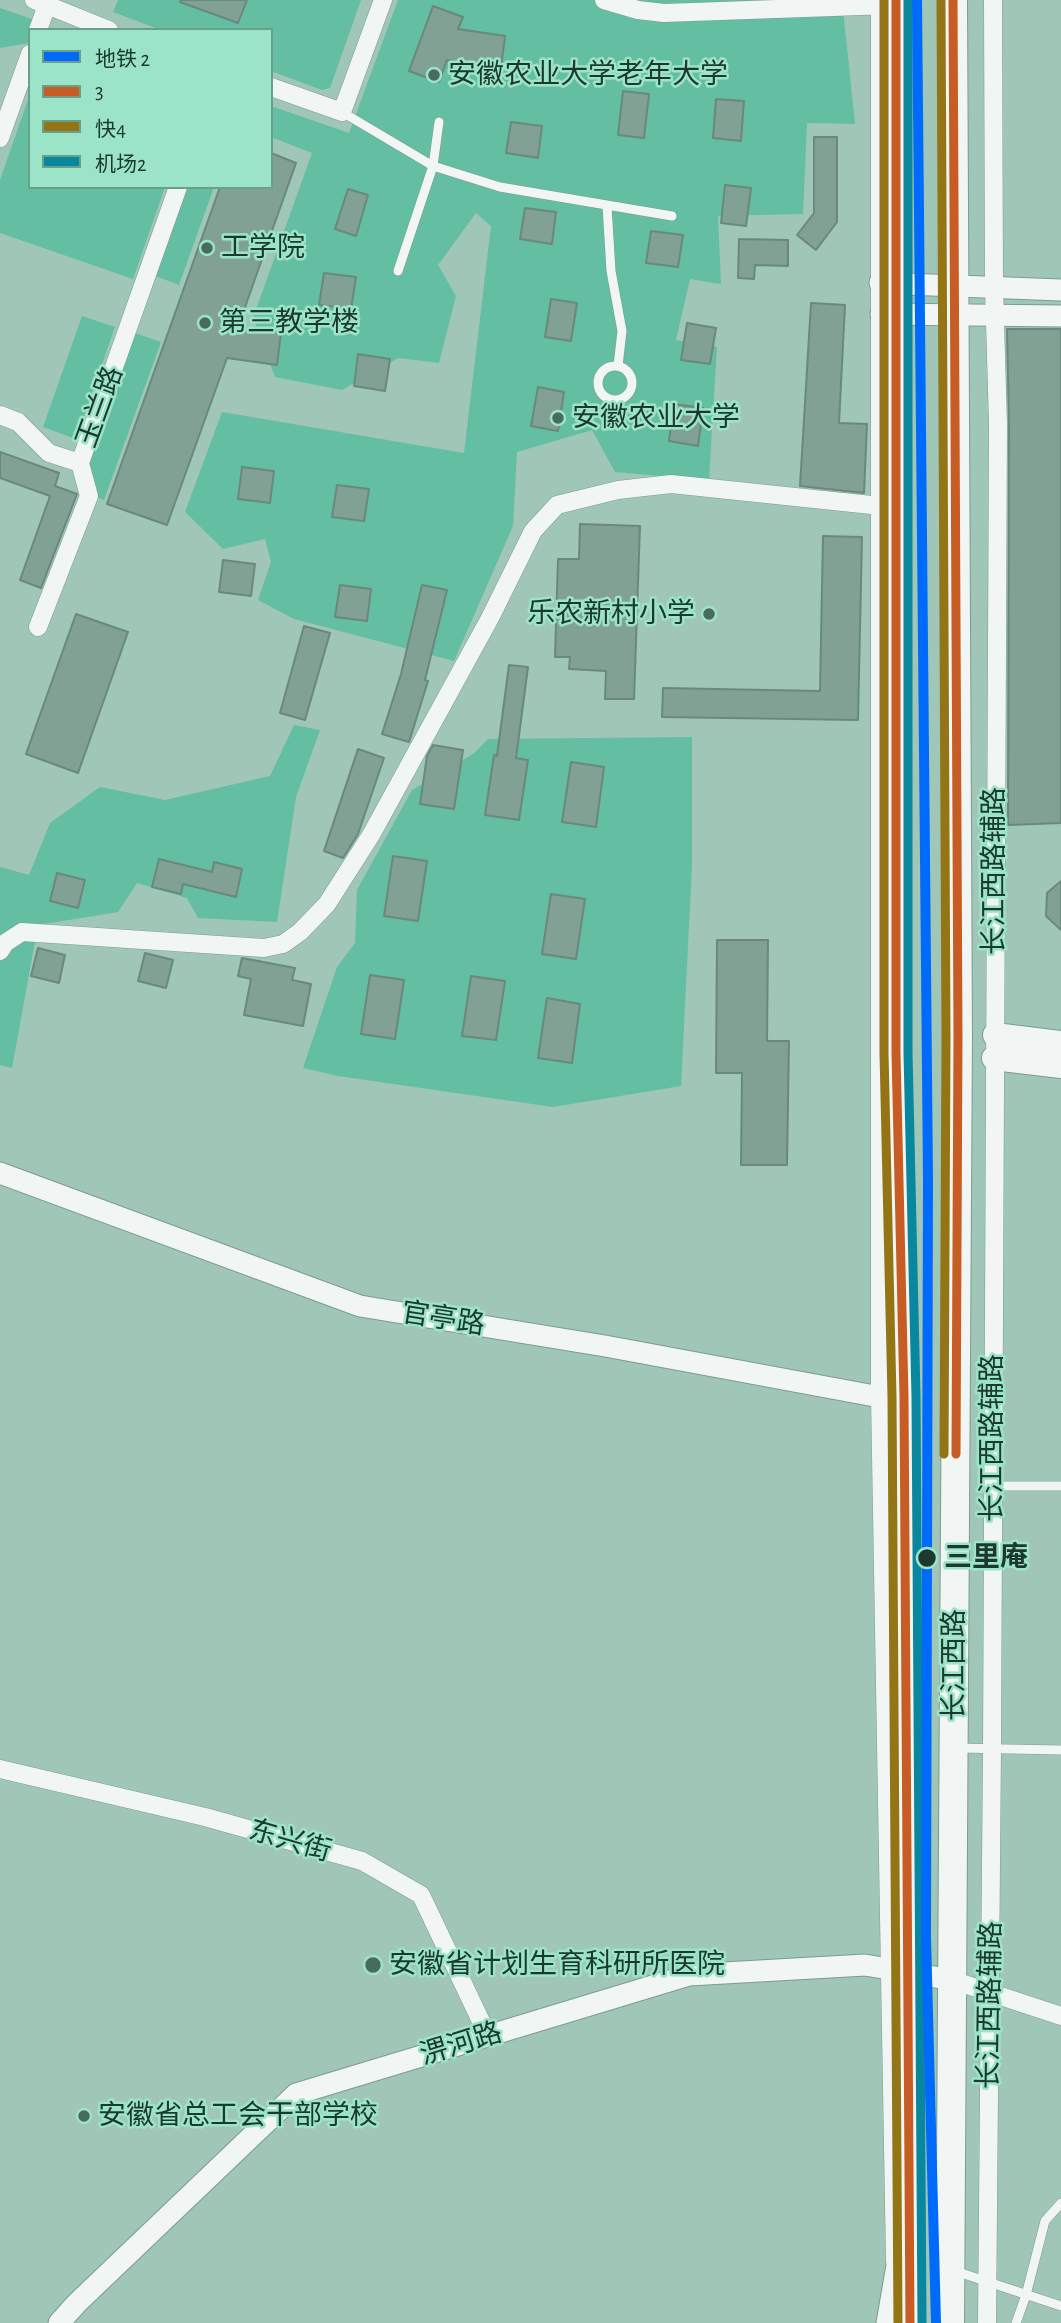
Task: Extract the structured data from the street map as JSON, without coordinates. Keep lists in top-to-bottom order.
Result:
{
  "streets": {
    "highway": ["长江西路"],
    "street": [
      "玉兰路",
      "长江西路辅路",
      "官亭路",
      "东兴街",
      "淠河路"
    ]
  },
  "crossings": [
    ["官亭路", "长江西路"],
    ["长江西路", "淠河路"],
    ["东兴街", "淠河路"]
  ],
  "places": [
    "安徽农业大学老年大学",
    "工学院",
    "第三教学楼",
    "安徽农业大学",
    "乐农新村小学",
    "三里庵",
    "安徽省计划生育科研所医院",
    "安徽省总工会干部学校"
  ],
  "lines": [
    "metro line 2",
    "transit line 3",
    "transit line 快4",
    "transit line 机场2"
  ],
  "legend": [
    "地铁 2",
    "3",
    "快4",
    "机场2"
  ]
}
